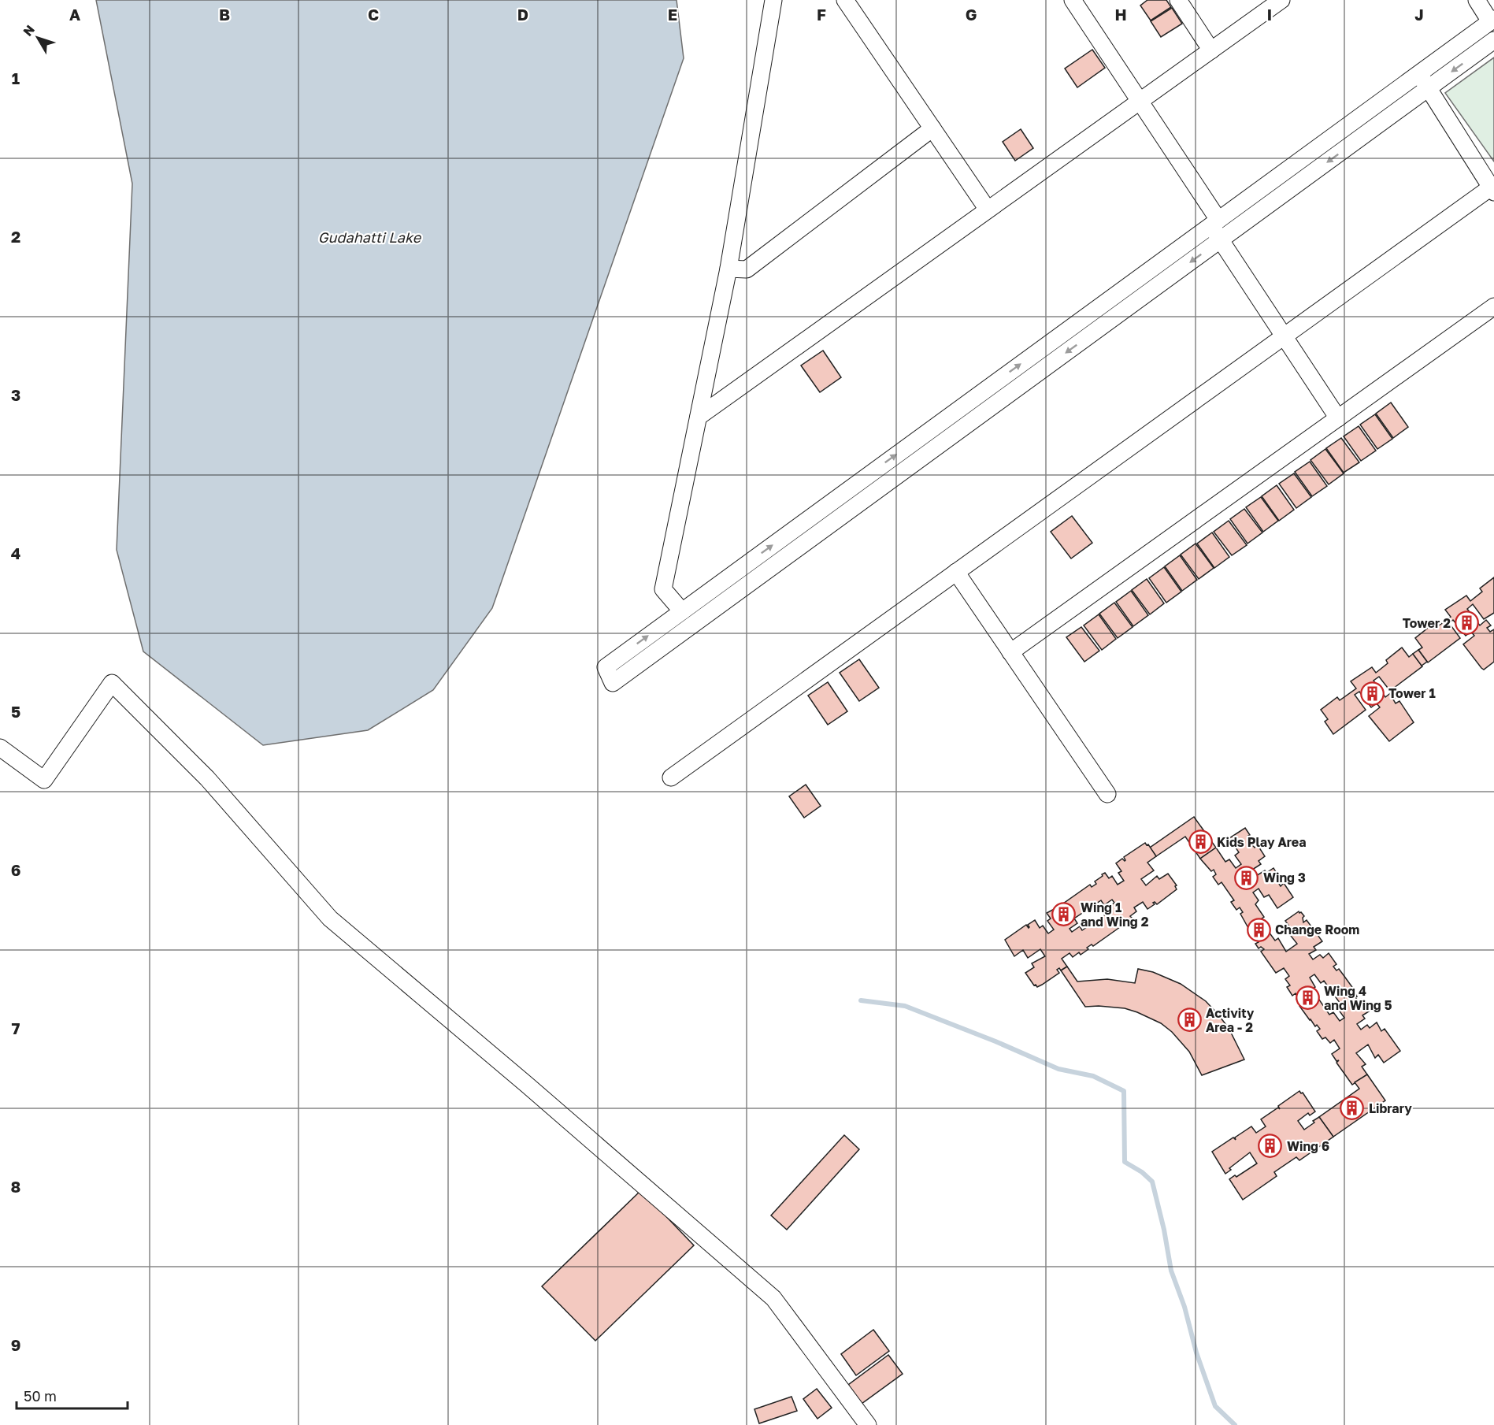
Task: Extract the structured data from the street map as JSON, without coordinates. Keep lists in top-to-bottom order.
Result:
{
  "water": ["Gudahatti Lake"],
  "places": {
    "building": [
      "Tower 2",
      "Tower 1",
      "Kids Play Area",
      "Wing 3",
      "Wing 1 and Wing 2",
      "Change Room",
      "Wing 4 and Wing 5",
      "Activity Area - 2",
      "Library",
      "Wing 6"
    ]
  },
  "scale_bar": "50 m",
  "north": "top left",
  "grid": {
    "columns": [
      "A",
      "B",
      "C",
      "D",
      "E",
      "F",
      "G",
      "H",
      "I",
      "J"
    ],
    "rows": [
      "1",
      "2",
      "3",
      "4",
      "5",
      "6",
      "7",
      "8",
      "9"
    ]
  }
}
